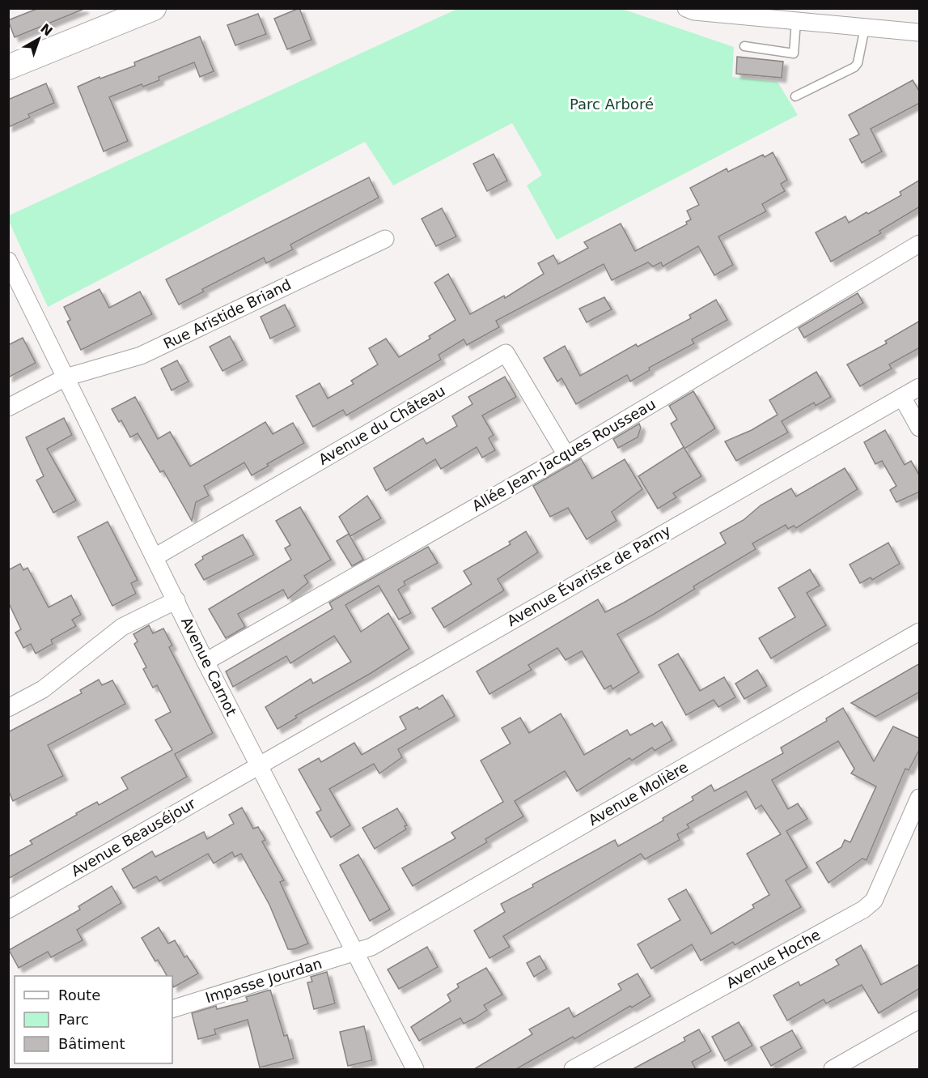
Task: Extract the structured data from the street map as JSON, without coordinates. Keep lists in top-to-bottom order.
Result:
{
  "streets": {
    "street": [
      "Rue Aristide Briand",
      "Avenue du Château",
      "Allée Jean-Jacques Rousseau",
      "Avenue Évariste de Parny",
      "Avenue Carnot",
      "Avenue Molière",
      "Avenue Beauséjour",
      "Avenue Hoche",
      "Impasse Jourdan"
    ]
  },
  "crossings": [
    ["Rue Aristide Briand", "Avenue Carnot"],
    ["Avenue du Château", "Allée Jean-Jacques Rousseau"],
    ["Avenue du Château", "Avenue Carnot"],
    ["Allée Jean-Jacques Rousseau", "Avenue Carnot"],
    ["Avenue Évariste de Parny", "Avenue Carnot"],
    ["Avenue Évariste de Parny", "Avenue Beauséjour"],
    ["Avenue Carnot", "Avenue Molière"],
    ["Avenue Carnot", "Avenue Beauséjour"],
    ["Avenue Carnot", "Impasse Jourdan"],
    ["Avenue Molière", "Impasse Jourdan"]
  ],
  "parks": ["Parc Arboré"],
  "legend": ["Route", "Parc", "Bâtiment"],
  "north": "top right"
}
